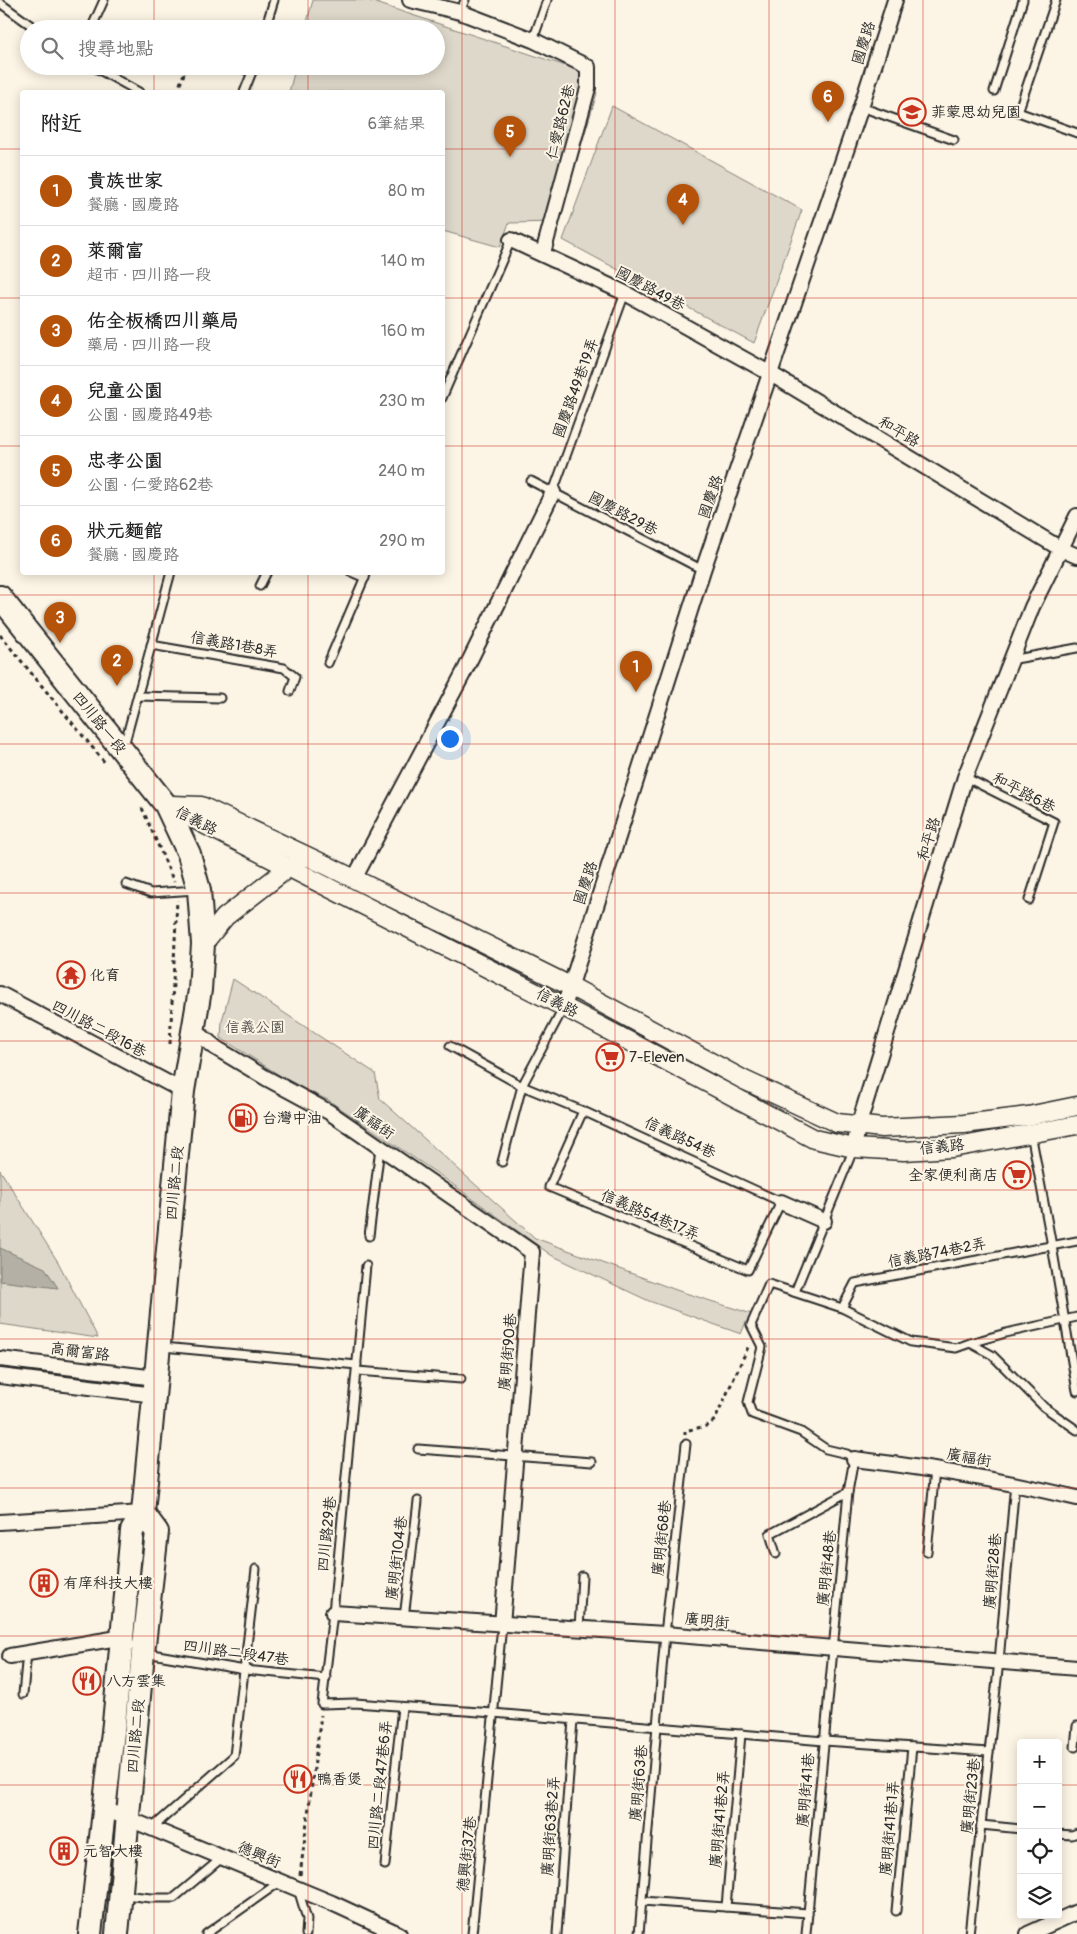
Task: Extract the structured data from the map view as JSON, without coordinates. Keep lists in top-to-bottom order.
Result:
{
  "streets": {
    "main road": ["四川路一段", "四川路二段"],
    "street": [
      "國慶路",
      "仁愛路62巷",
      "國慶路49巷",
      "和平路",
      "信義路",
      "四川路二段16巷",
      "廣福街",
      "信義路54巷",
      "高爾富路",
      "廣明街90巷",
      "廣明街",
      "德興街"
    ],
    "lane": [
      "國慶路49巷19弄",
      "國慶路29巷",
      "信義路1巷8弄",
      "和平路6巷",
      "信義路54巷17弄",
      "信義路74巷2弄",
      "四川路29巷",
      "廣明街68巷",
      "廣明街104巷",
      "廣明街48巷",
      "廣明街28巷",
      "四川路二段47巷",
      "廣明街63巷",
      "四川路二段47巷6弄",
      "廣明街41巷",
      "廣明街23巷",
      "廣明街41巷2弄",
      "廣明街63巷2弄",
      "廣明街41巷1弄",
      "德興街37巷"
    ]
  },
  "crossings": [
    ["國慶路", "國慶路49巷"],
    ["國慶路", "和平路"],
    ["國慶路", "國慶路29巷"],
    ["國慶路", "信義路"],
    ["仁愛路62巷", "國慶路49巷"],
    ["國慶路49巷", "國慶路49巷19弄"],
    ["國慶路49巷", "和平路"],
    ["國慶路49巷19弄", "國慶路29巷"],
    ["和平路", "和平路6巷"],
    ["和平路", "信義路"],
    ["四川路一段", "信義路"],
    ["四川路一段", "四川路二段"],
    ["四川路二段16巷", "四川路二段"],
    ["廣福街", "四川路二段"],
    ["廣福街", "廣明街90巷"],
    ["廣福街", "廣明街48巷"],
    ["廣福街", "廣明街28巷"],
    ["信義路54巷", "信義路54巷17弄"],
    ["四川路二段", "高爾富路"],
    ["四川路二段", "四川路二段47巷"],
    ["四川路二段", "德興街"],
    ["廣明街90巷", "廣明街"],
    ["廣明街90巷", "德興街37巷"],
    ["四川路29巷", "廣明街"],
    ["四川路29巷", "四川路二段47巷"],
    ["廣明街68巷", "廣明街"],
    ["廣明街68巷", "廣明街63巷"],
    ["廣明街104巷", "廣明街"],
    ["廣明街48巷", "廣明街"],
    ["廣明街48巷", "廣明街41巷"],
    ["廣明街28巷", "廣明街"],
    ["廣明街28巷", "廣明街23巷"],
    ["廣明街", "廣明街63巷"],
    ["廣明街", "廣明街41巷"],
    ["廣明街", "廣明街23巷"],
    ["廣明街", "德興街37巷"]
  ],
  "parks": ["信義公園"],
  "places": {
    "school or university": ["菲蒙思幼兒園"],
    "temple": ["化育"],
    "supermarket": ["7-Eleven", "全家便利商店"],
    "fuel station": ["台灣中油"],
    "building": ["有庠科技大樓", "元智大樓"],
    "restaurant": ["八方雲集", "鴨香煲"]
  },
  "page": {
    "search": "搜尋地點",
    "pins": [
      "6",
      "5",
      "4",
      "3",
      "2",
      "1"
    ],
    "heading": ["附近", "6筆結果"],
    "list": [
      {
        "mark": "1",
        "name": "貴族世家",
        "note": "餐廳 · 國慶路",
        "value": "80 m"
      },
      {
        "mark": "2",
        "name": "萊爾富",
        "note": "超市 · 四川路一段",
        "value": "140 m"
      },
      {
        "mark": "3",
        "name": "佑全板橋四川藥局",
        "note": "藥局 · 四川路一段",
        "value": "160 m"
      },
      {
        "mark": "4",
        "name": "兒童公園",
        "note": "公園 · 國慶路49巷",
        "value": "230 m"
      },
      {
        "mark": "5",
        "name": "忠孝公園",
        "note": "公園 · 仁愛路62巷",
        "value": "240 m"
      },
      {
        "mark": "6",
        "name": "狀元麵館",
        "note": "餐廳 · 國慶路",
        "value": "290 m"
      }
    ],
    "map_buttons": ["+", "−"]
  }
}
